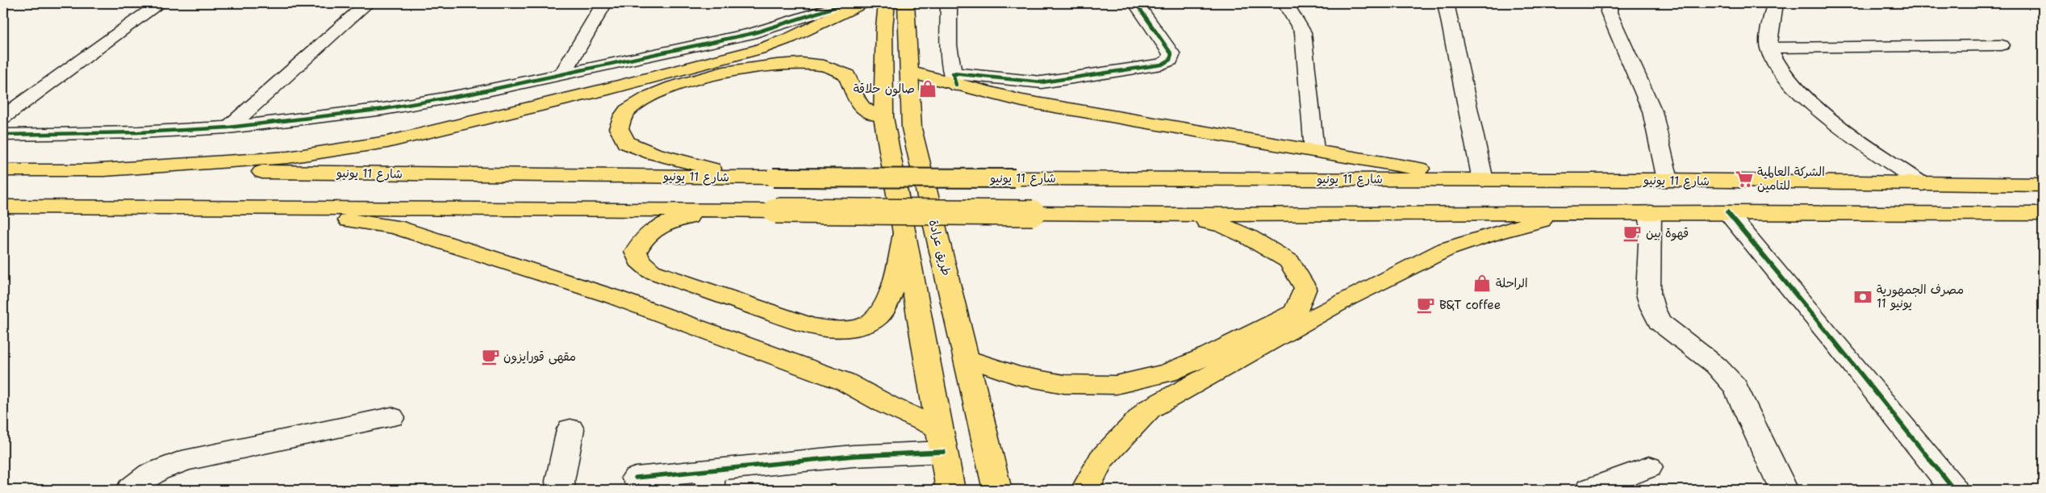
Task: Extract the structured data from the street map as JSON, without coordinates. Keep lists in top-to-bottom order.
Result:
{
  "streets": {
    "main road": ["شارع 11 يونيو", "طريق عرادة"]
  },
  "places": {
    "shop": ["صالون حلاقة", "الراحلة"],
    "supermarket": ["الشركة العالمية للتامين"],
    "cafe": ["قهوة بين", "B&T coffee", "مقهى قورايزون"],
    "bank": ["مصرف الجمهورية 11 يونيو"]
  }
}
